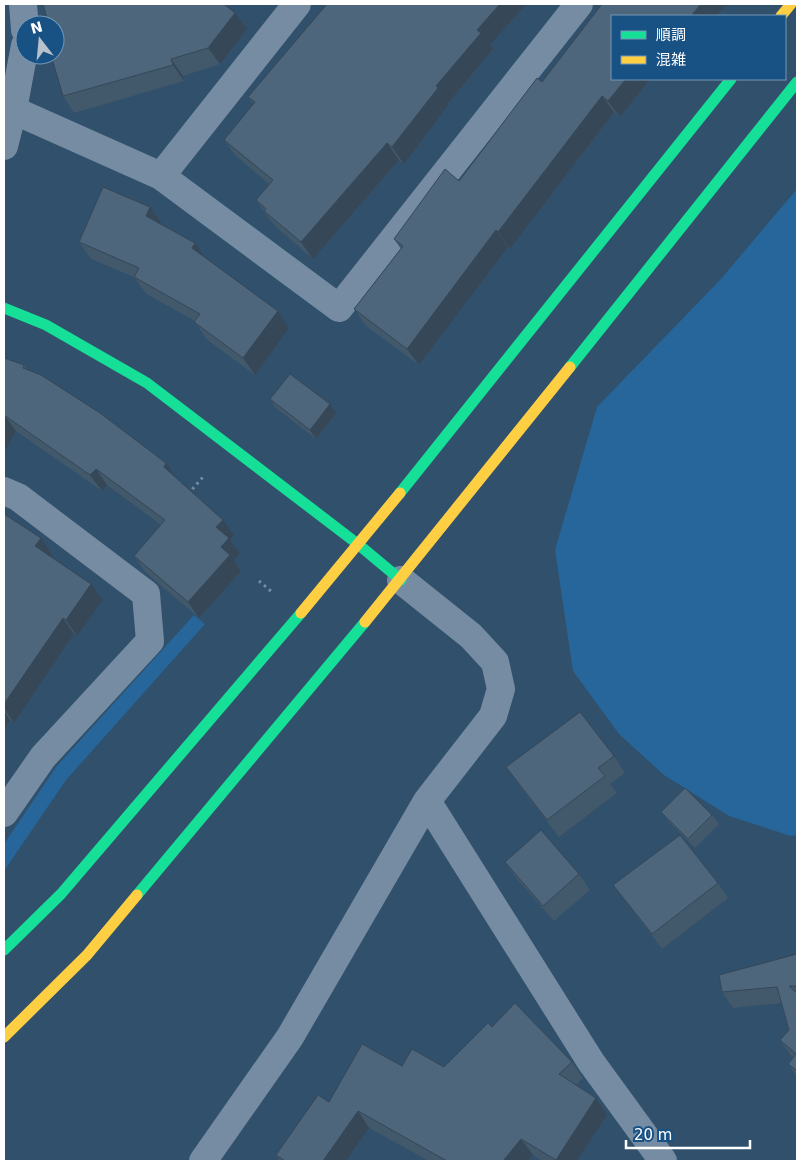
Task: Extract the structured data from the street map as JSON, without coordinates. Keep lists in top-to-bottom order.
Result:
{
  "legend": ["順調", "混雑"],
  "scale_bar": "20 m",
  "north": "top"
}
